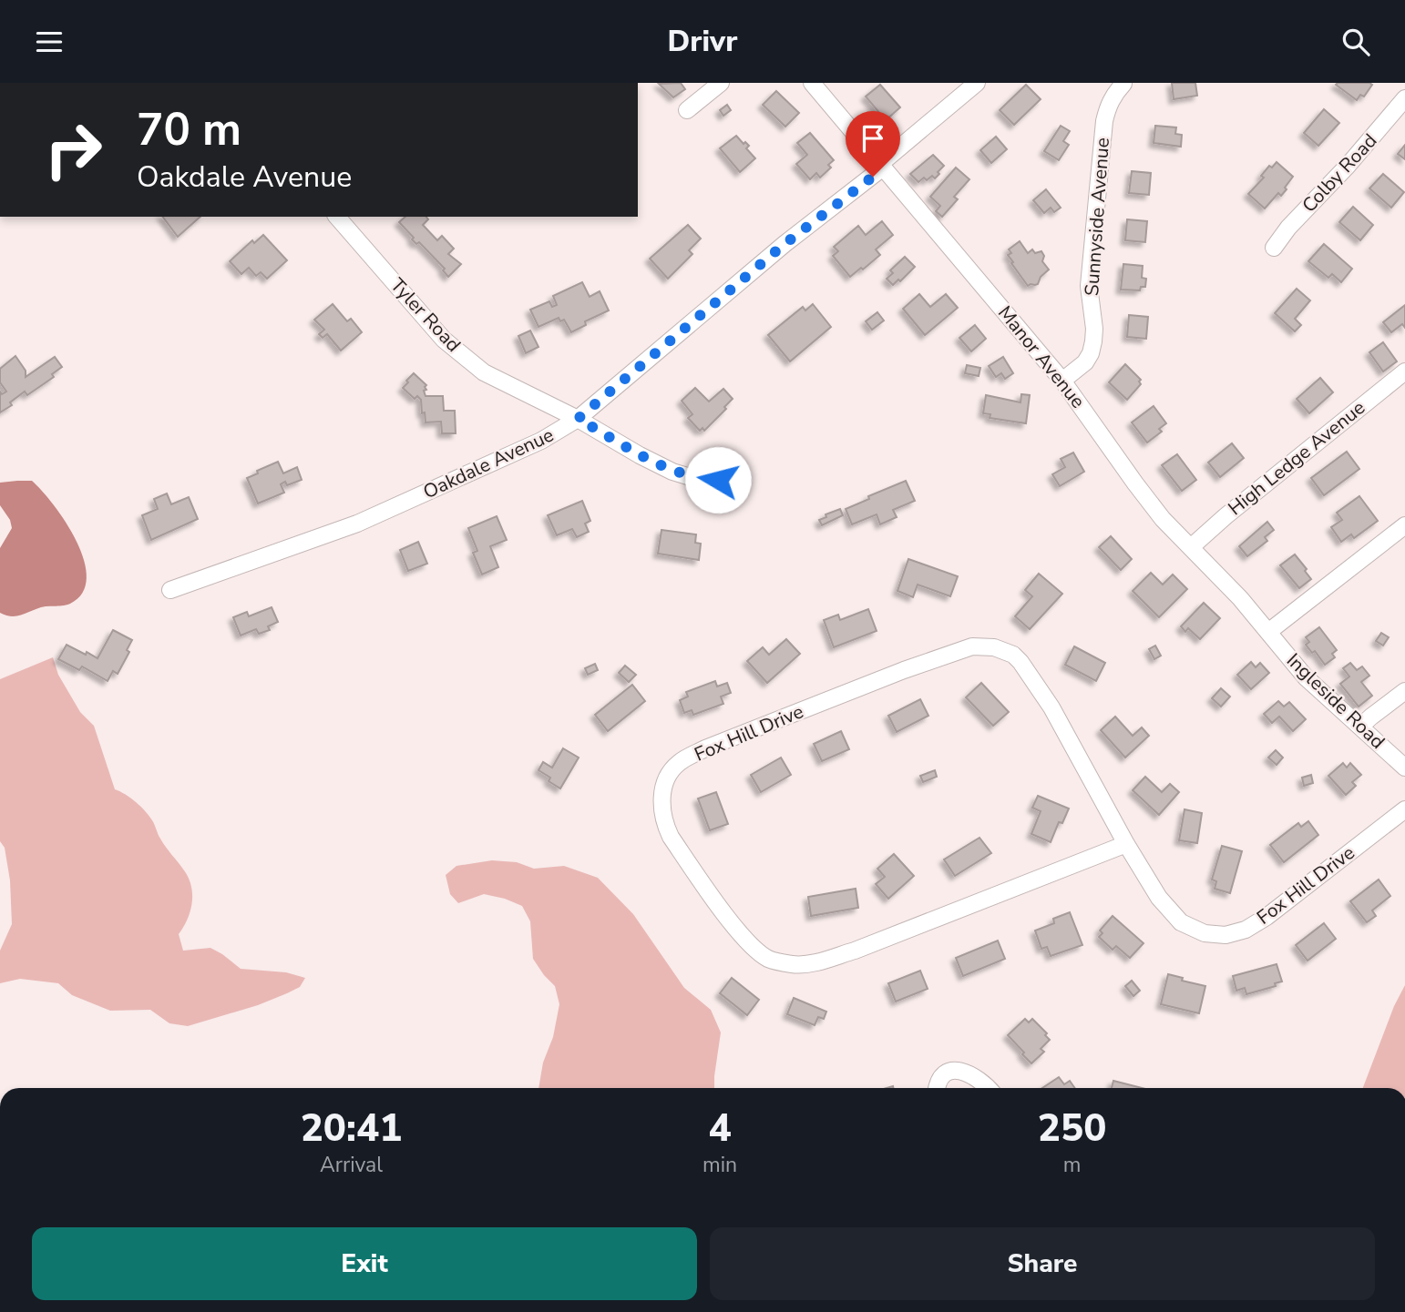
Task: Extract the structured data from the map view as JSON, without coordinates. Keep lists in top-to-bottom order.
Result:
{
  "streets": {
    "street": [
      "Colby Road",
      "Sunnyside Avenue",
      "Tyler Road",
      "Manor Avenue",
      "High Ledge Avenue",
      "Oakdale Avenue",
      "Ingleside Road",
      "Fox Hill Drive"
    ]
  },
  "crossings": [
    ["Sunnyside Avenue", "Manor Avenue"],
    ["Tyler Road", "Oakdale Avenue"],
    ["Manor Avenue", "High Ledge Avenue"],
    ["Manor Avenue", "Oakdale Avenue"],
    ["Manor Avenue", "Ingleside Road"]
  ],
  "page": {
    "header": "Drivr",
    "turn": ["70 m", "Oakdale Avenue"],
    "eta": [
      "20:41",
      "Arrival",
      "4",
      "min",
      "250",
      "m"
    ],
    "buttons": ["Exit", "Share"]
  }
}
